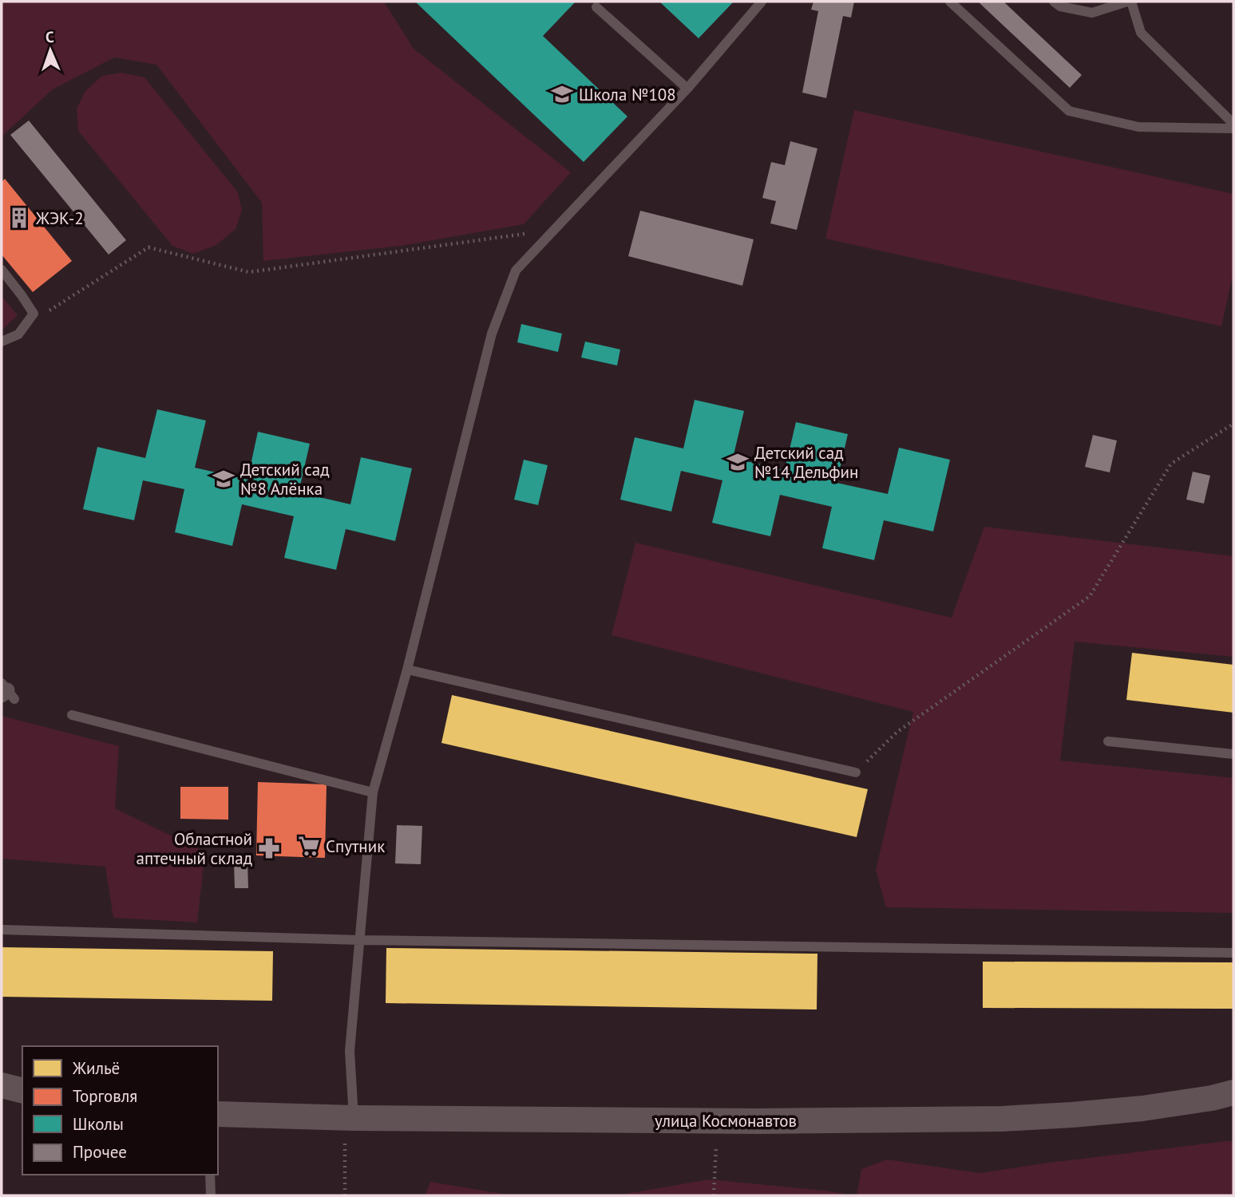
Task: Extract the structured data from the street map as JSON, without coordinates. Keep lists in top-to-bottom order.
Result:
{
  "streets": {
    "street": ["улица Космонавтов"]
  },
  "places": {
    "school or university": ["Школа №108", "Детский сад №14 Дельфин", "Детский сад №8 Алёнка"],
    "building": ["ЖЭК-2"],
    "supermarket": ["Спутник"],
    "pharmacy": ["Областной аптечный склад"]
  },
  "legend": [
    "Жильё",
    "Торговля",
    "Школы",
    "Прочее"
  ],
  "north": "top"
}
